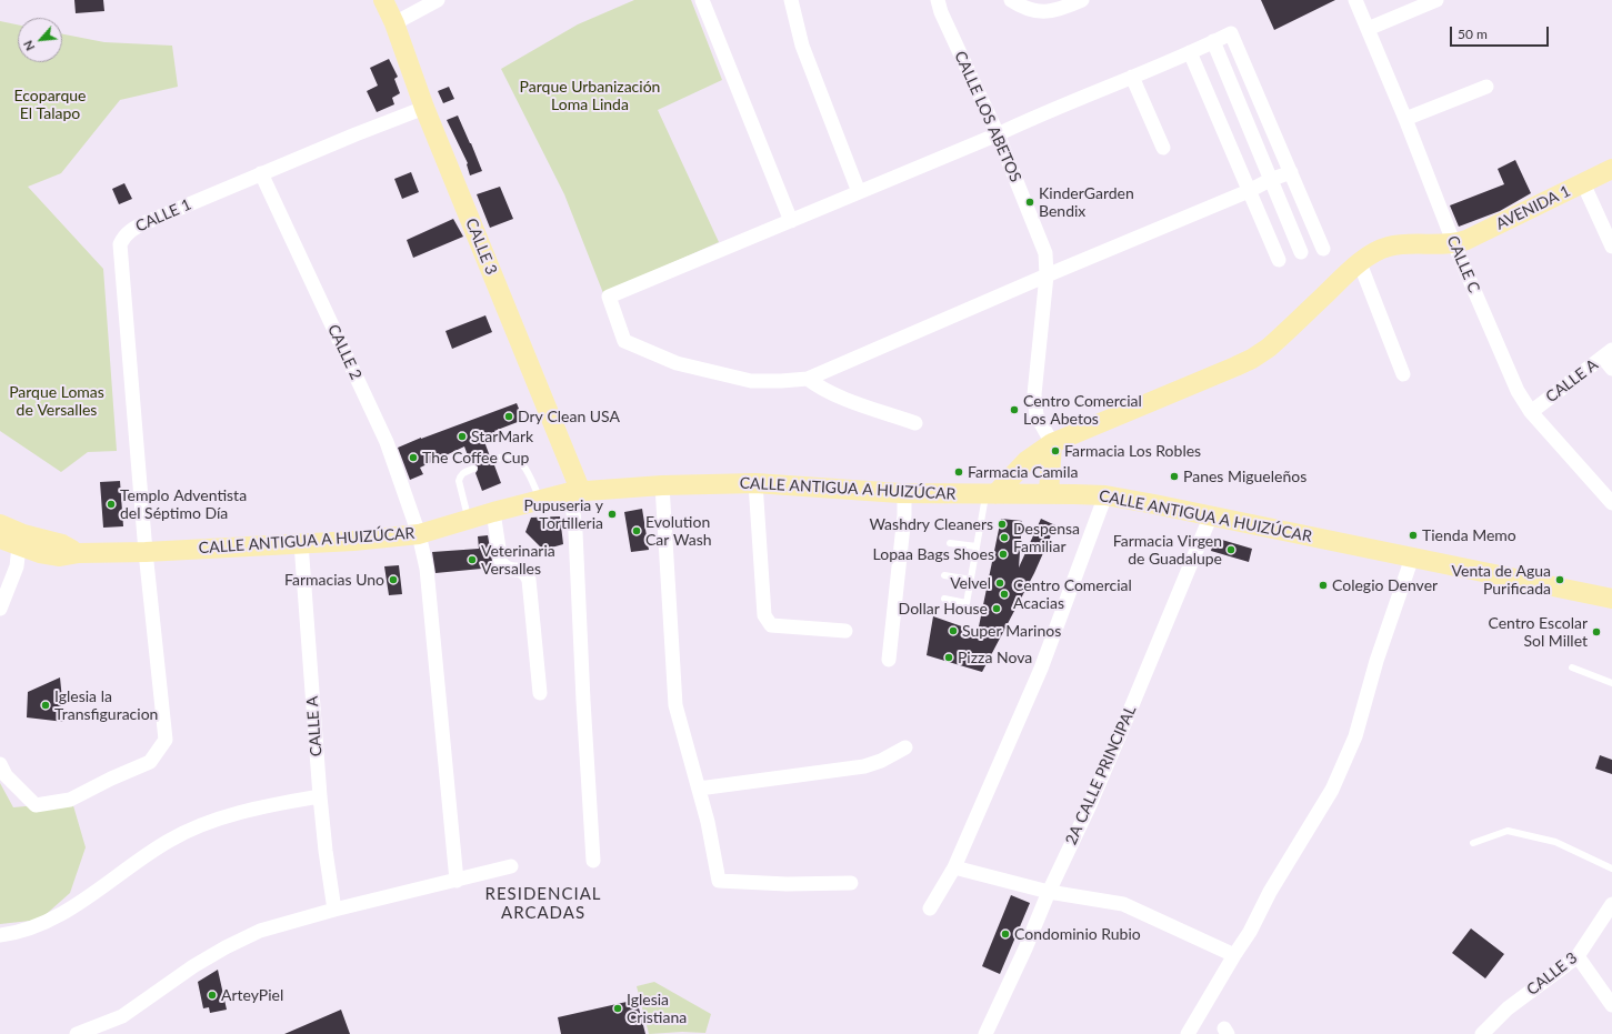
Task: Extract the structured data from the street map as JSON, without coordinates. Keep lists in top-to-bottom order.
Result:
{
  "streets": {
    "main road": ["AVENIDA 1", "CALLE 3", "CALLE ANTIGUA A HUIZÚCAR"],
    "street": [
      "CALLE LOS ABETOS",
      "CALLE 1",
      "CALLE C",
      "CALLE 2",
      "CALLE A",
      "2A CALLE PRINCIPAL"
    ]
  },
  "crossings": [
    ["AVENIDA 1", "CALLE C"],
    ["CALLE 1", "CALLE 3"],
    ["CALLE 1", "CALLE 2"],
    ["CALLE 1", "CALLE ANTIGUA A HUIZÚCAR"],
    ["CALLE 3", "CALLE ANTIGUA A HUIZÚCAR"],
    ["CALLE C", "CALLE A"],
    ["CALLE 2", "CALLE ANTIGUA A HUIZÚCAR"],
    ["CALLE A", "CALLE ANTIGUA A HUIZÚCAR"],
    ["CALLE ANTIGUA A HUIZÚCAR", "2A CALLE PRINCIPAL"]
  ],
  "districts": ["RESIDENCIAL ARCADAS"],
  "parks": ["Parque Urbanización Loma Linda", "Ecoparque El Talapo", "Parque Lomas de Versalles"],
  "places": [
    "KinderGarden Bendix",
    "Centro Comercial Los Abetos",
    "Dry Clean USA",
    "StarMark",
    "Farmacia Los Robles",
    "The Coffee Cup",
    "Farmacia Camila",
    "Panes Migueleños",
    "Templo Adventista del Séptimo Día",
    "Pupuseria y Tortilleria",
    "Washdry Cleaners",
    "Evolution Car Wash",
    "Tienda Memo",
    "Despensa Familiar",
    "Farmacia Virgen de Guadalupe",
    "Lopaa Bags Shoes",
    "Veterinaria Versalles",
    "Farmacias Uno",
    "Venta de Agua Purificada",
    "Velvel",
    "Colegio Denver",
    "Centro Comercial Acacias",
    "Dollar House",
    "Super Marinos",
    "Centro Escolar Sol Millet",
    "Pizza Nova",
    "Iglesia la Transfiguracion",
    "Condominio Rubio",
    "ArteyPiel",
    "Iglesia Cristiana"
  ],
  "scale_bar": "50 m",
  "north": "bottom left"
}
